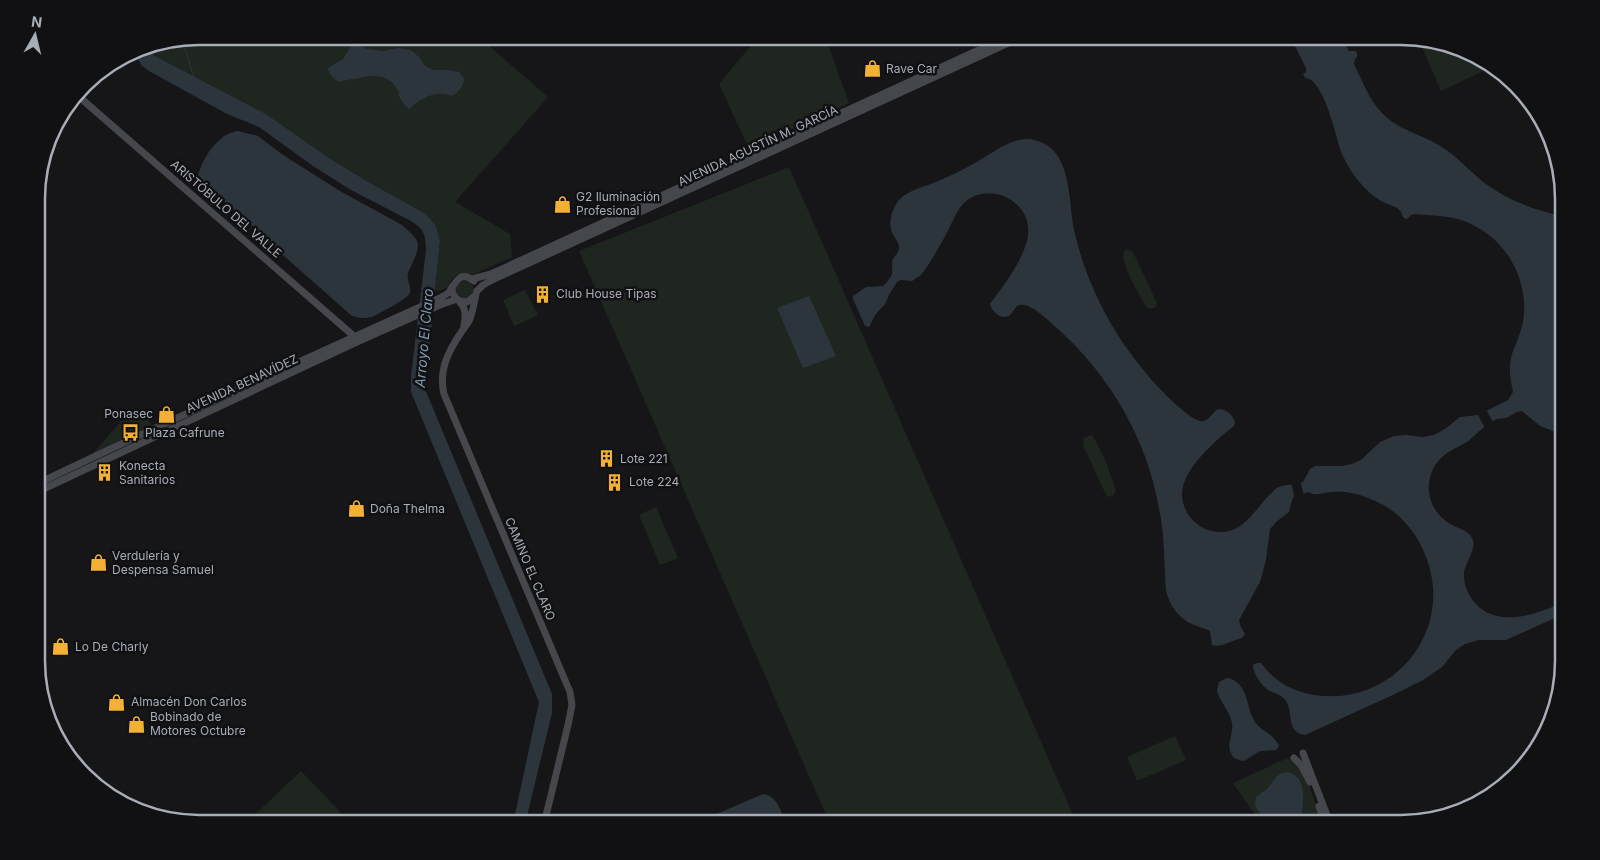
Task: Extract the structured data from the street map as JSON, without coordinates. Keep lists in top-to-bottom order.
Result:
{
  "streets": {
    "main road": [
      "AVENIDA AGUSTÍN M. GARCÍA",
      "ARISTÓBULO DEL VALLE",
      "AVENIDA BENAVÍDEZ",
      "CAMINO EL CLARO"
    ]
  },
  "crossings": [
    ["AVENIDA AGUSTÍN M. GARCÍA", "AVENIDA BENAVÍDEZ"],
    ["AVENIDA AGUSTÍN M. GARCÍA", "CAMINO EL CLARO"],
    ["ARISTÓBULO DEL VALLE", "AVENIDA BENAVÍDEZ"],
    ["AVENIDA BENAVÍDEZ", "CAMINO EL CLARO"]
  ],
  "water": ["Arroyo El Claro"],
  "places": {
    "shop": [
      "Rave Car",
      "G2 Iluminación Profesional",
      "Ponasec",
      "Doña Thelma",
      "Verdulería y Despensa Samuel",
      "Lo De Charly",
      "Almacén Don Carlos",
      "Bobinado de Motores Octubre"
    ],
    "building": [
      "Club House Tipas",
      "Lote 221",
      "Konecta Sanitarios",
      "Lote 224"
    ],
    "bus stop": ["Plaza Cafrune"]
  },
  "north": "top"
}
